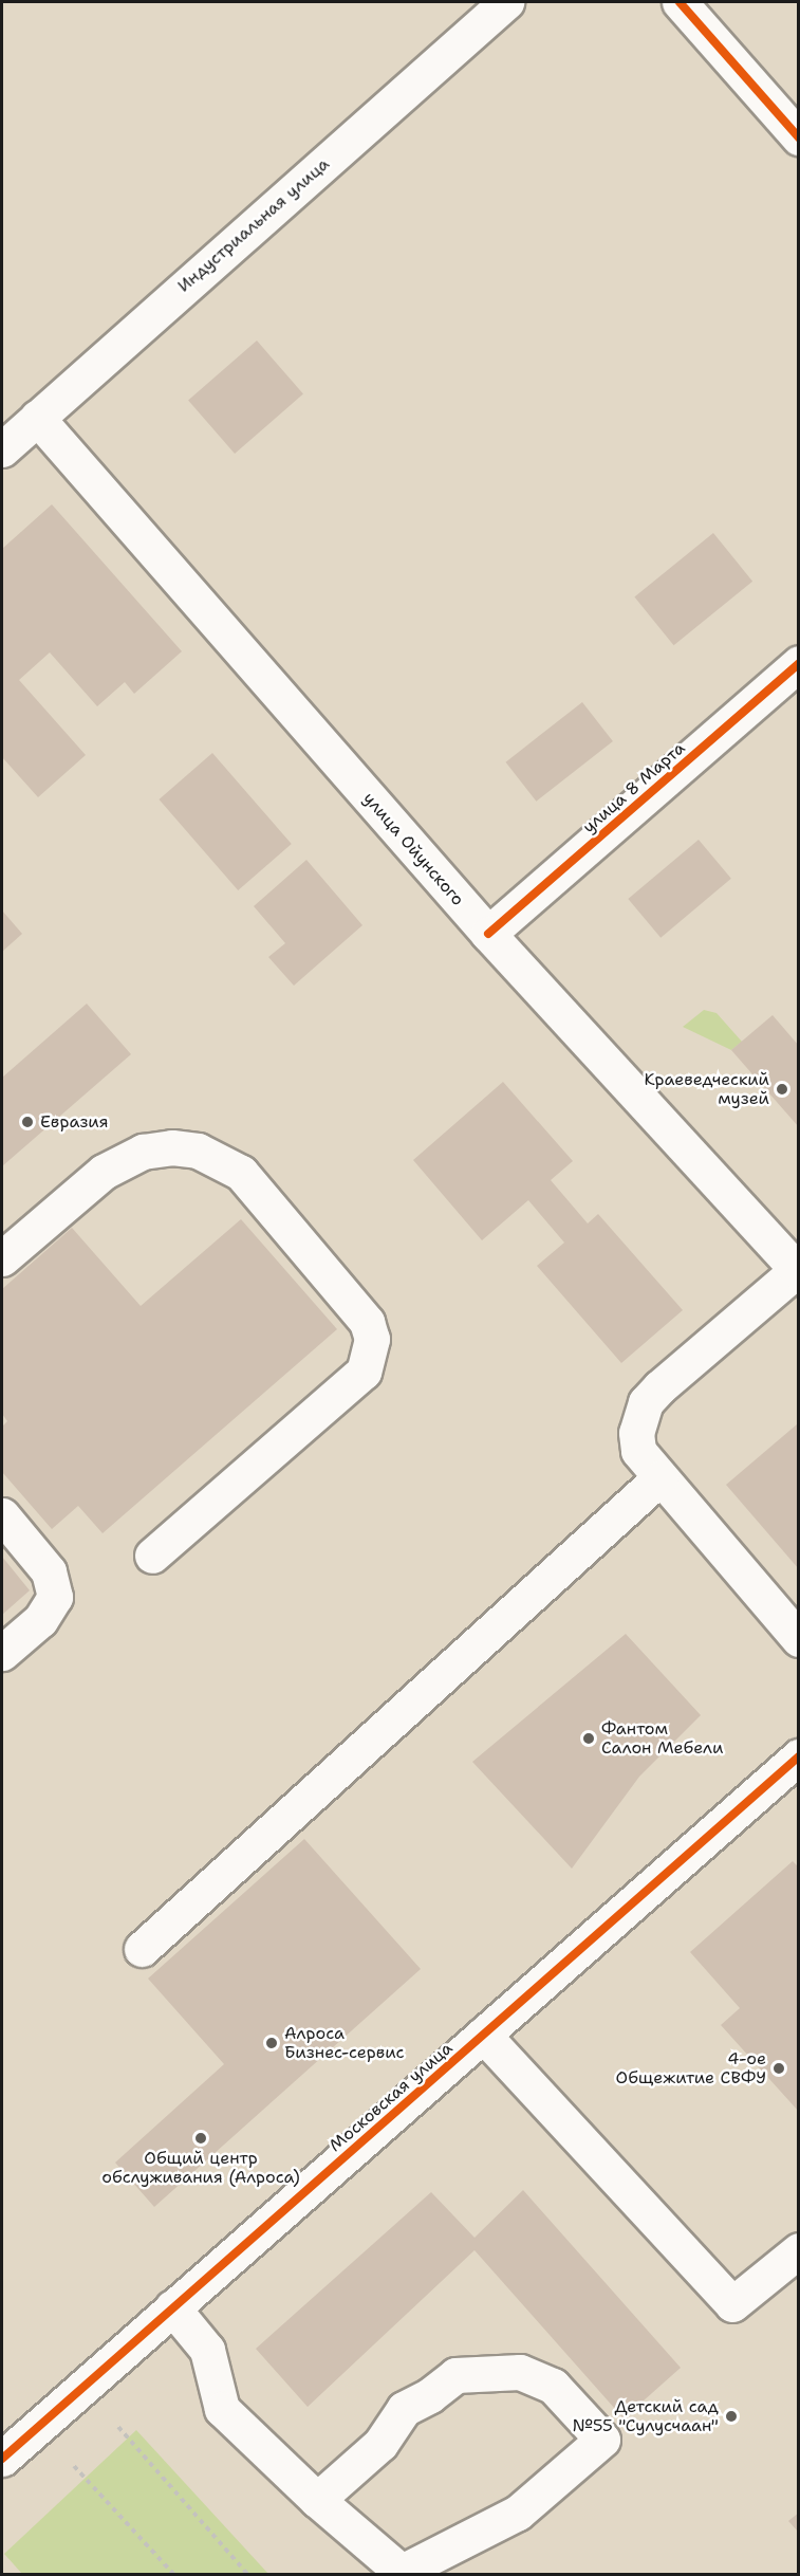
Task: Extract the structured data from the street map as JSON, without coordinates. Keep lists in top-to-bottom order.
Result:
{
  "streets": {
    "main road": [
      "Индустриальная улица",
      "улица 8 Марта",
      "улица Ойунского",
      "Московская улица"
    ]
  },
  "crossings": [
    ["Индустриальная улица", "улица Ойунского"],
    ["улица 8 Марта", "улица Ойунского"]
  ],
  "places": [
    "Краеведческий музей",
    "Евразия",
    "Фантом Салон Мебели",
    "Алроса Бизнес-сервис",
    "4-ое Общежитие СВФУ",
    "Общий центр обслуживания (Алроса)",
    "Детский сад №55 \"Сулусчаан\""
  ]
}
